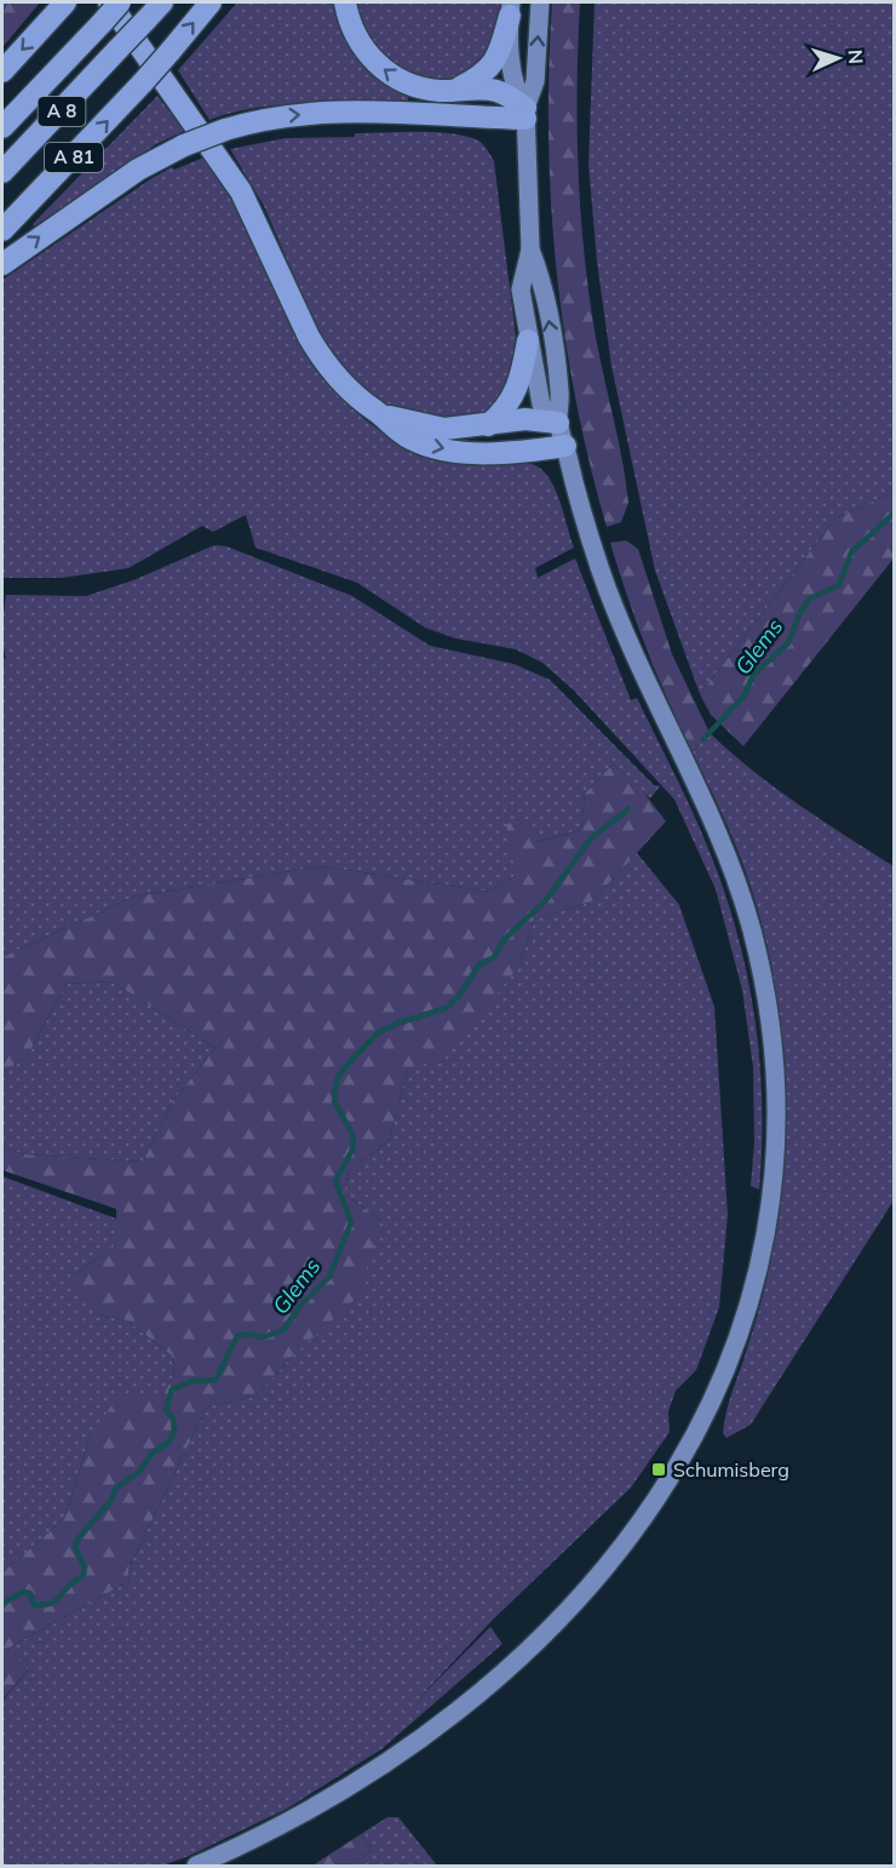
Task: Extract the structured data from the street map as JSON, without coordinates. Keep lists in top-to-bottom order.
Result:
{
  "streets": {
    "highway": ["A 8", "A 81"]
  },
  "water": ["Glems"],
  "places": {
    "transit": ["Schumisberg"]
  },
  "north": "right"
}
